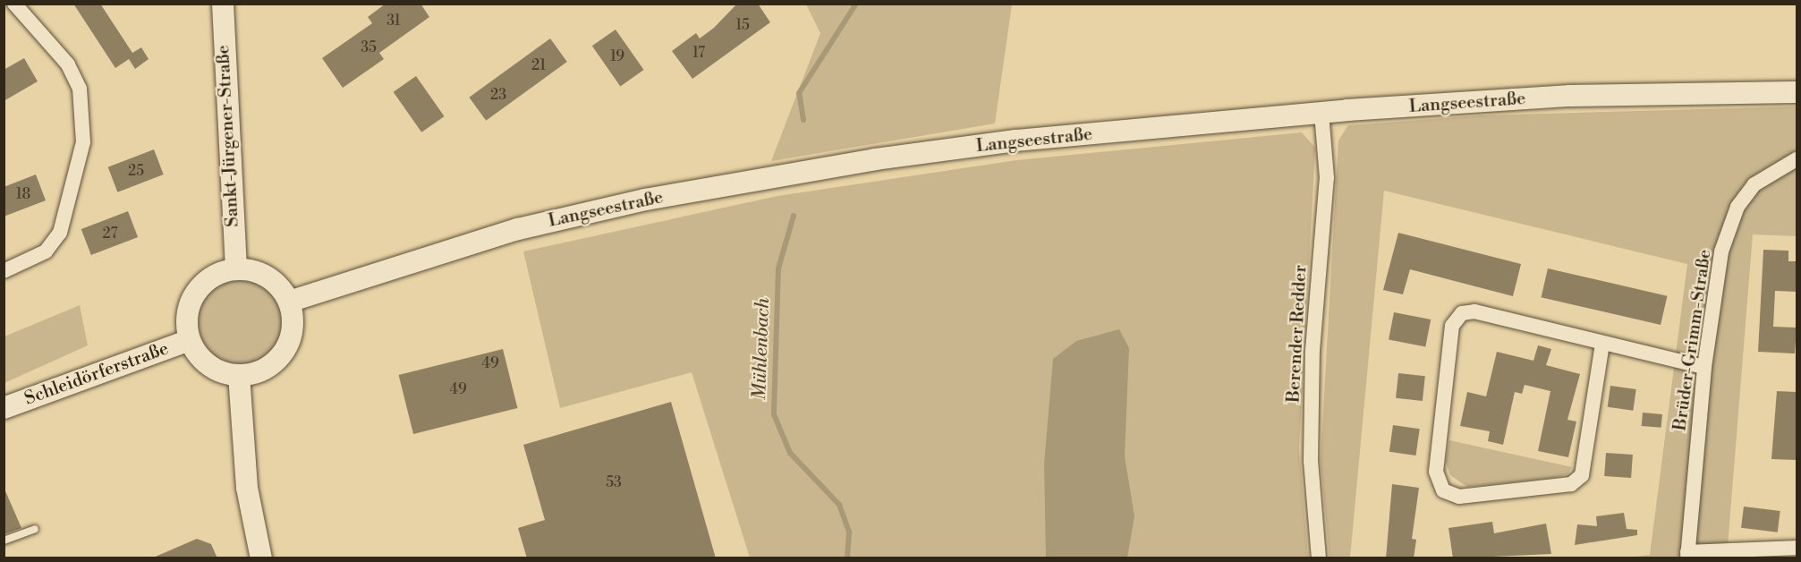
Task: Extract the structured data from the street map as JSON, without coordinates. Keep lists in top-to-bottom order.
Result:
{
  "streets": {
    "street": [
      "Langseestraße",
      "Sankt-Jürgener-Straße",
      "Berender Redder",
      "Brüder-Grimm-Straße",
      "Schleidörferstraße"
    ]
  },
  "crossings": [
    ["Langseestraße", "Sankt-Jürgener-Straße"],
    ["Langseestraße", "Berender Redder"],
    ["Langseestraße", "Schleidörferstraße"],
    ["Sankt-Jürgener-Straße", "Schleidörferstraße"]
  ],
  "water": ["Mühlenbach"],
  "house_numbers": [
    "31",
    "15",
    "35",
    "17",
    "19",
    "21",
    "23",
    "25",
    "18",
    "27",
    "49",
    "49",
    "53"
  ]
}
